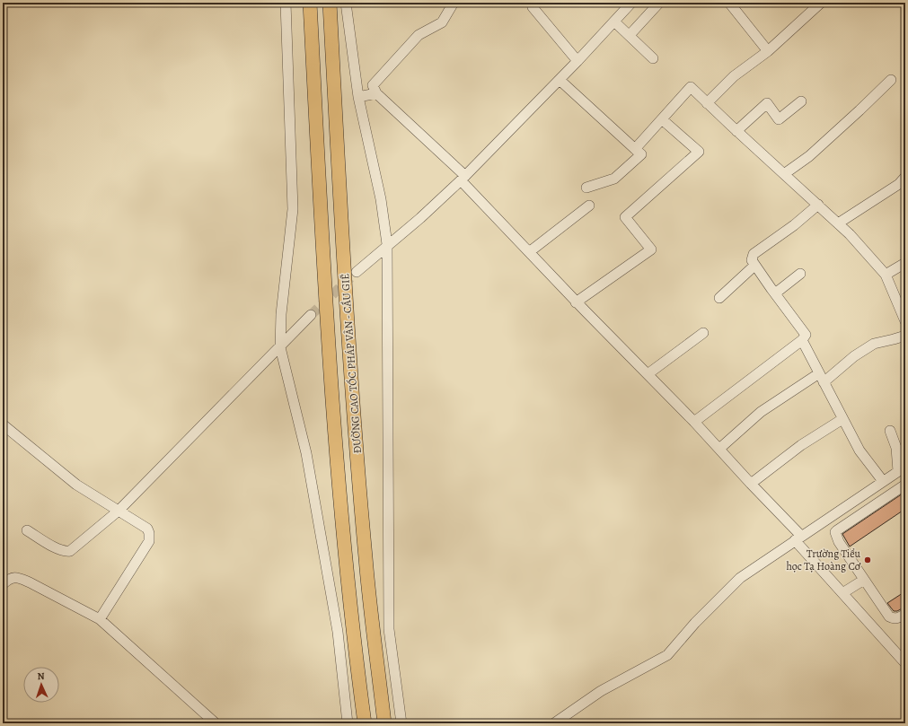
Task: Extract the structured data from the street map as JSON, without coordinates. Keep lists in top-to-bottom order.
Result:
{
  "streets": {
    "highway": ["ĐƯỜNG CAO TỐC PHÁP VÂN - CẦU GIẼ"]
  },
  "places": ["Trường Tiểu học Tạ Hoàng Cơ"],
  "north": "top"
}
